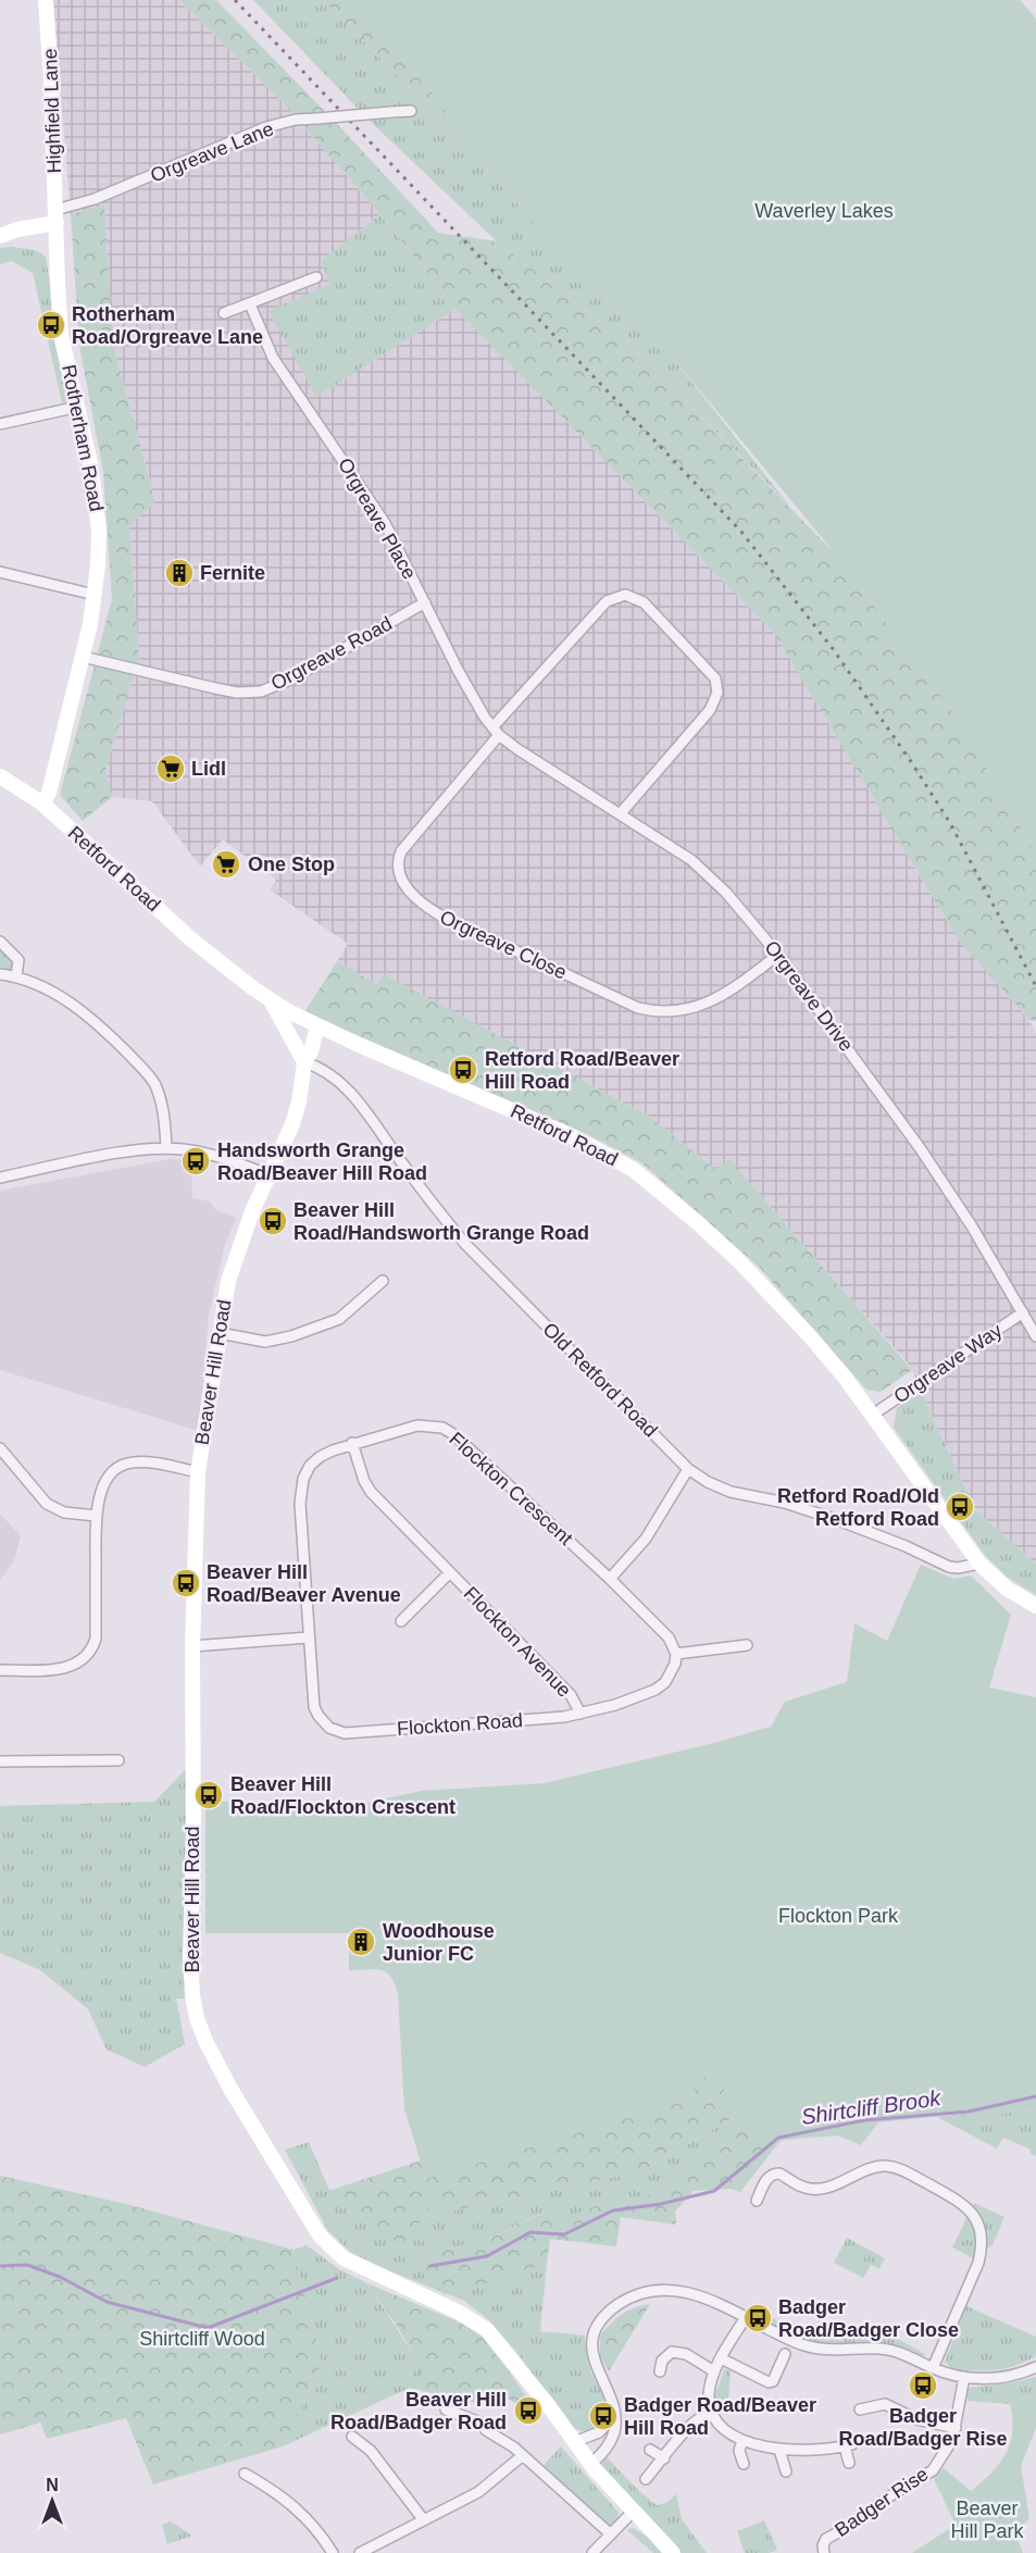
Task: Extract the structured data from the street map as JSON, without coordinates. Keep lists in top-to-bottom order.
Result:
{
  "streets": {
    "main road": [
      "Highfield Lane",
      "Orgreave Lane",
      "Rotherham Road",
      "Retford Road",
      "Beaver Hill Road"
    ],
    "street": [
      "Orgreave Place",
      "Orgreave Road",
      "Orgreave Close",
      "Orgreave Drive",
      "Orgreave Way",
      "Old Retford Road",
      "Flockton Crescent",
      "Flockton Avenue",
      "Flockton Road",
      "Badger Rise"
    ]
  },
  "crossings": [
    ["Highfield Lane", "Orgreave Lane"],
    ["Highfield Lane", "Rotherham Road"],
    ["Orgreave Lane", "Rotherham Road"],
    ["Rotherham Road", "Orgreave Road"],
    ["Rotherham Road", "Retford Road"],
    ["Orgreave Place", "Orgreave Road"],
    ["Orgreave Place", "Orgreave Close"],
    ["Orgreave Place", "Orgreave Drive"],
    ["Retford Road", "Orgreave Way"],
    ["Retford Road", "Beaver Hill Road"],
    ["Retford Road", "Old Retford Road"],
    ["Orgreave Close", "Orgreave Drive"],
    ["Orgreave Drive", "Orgreave Way"],
    ["Beaver Hill Road", "Old Retford Road"],
    ["Flockton Crescent", "Flockton Avenue"],
    ["Flockton Crescent", "Flockton Road"],
    ["Flockton Avenue", "Flockton Road"]
  ],
  "water": ["Shirtcliff Brook"],
  "parks": [
    "Waverley Lakes",
    "Flockton Park",
    "Shirtcliff Wood",
    "Beaver Hill Park"
  ],
  "places": {
    "bus stop": [
      "Rotherham Road/Orgreave Lane",
      "Retford Road/Beaver Hill Road",
      "Handsworth Grange Road/Beaver Hill Road",
      "Beaver Hill Road/Handsworth Grange Road",
      "Retford Road/Old Retford Road",
      "Beaver Hill Road/Beaver Avenue",
      "Beaver Hill Road/Flockton Crescent",
      "Badger Road/Badger Close",
      "Badger Road/Badger Rise",
      "Beaver Hill Road/Badger Road",
      "Badger Road/Beaver Hill Road"
    ],
    "building": ["Fernite", "Woodhouse Junior FC"],
    "supermarket": ["Lidl", "One Stop"]
  },
  "north": "top"
}
